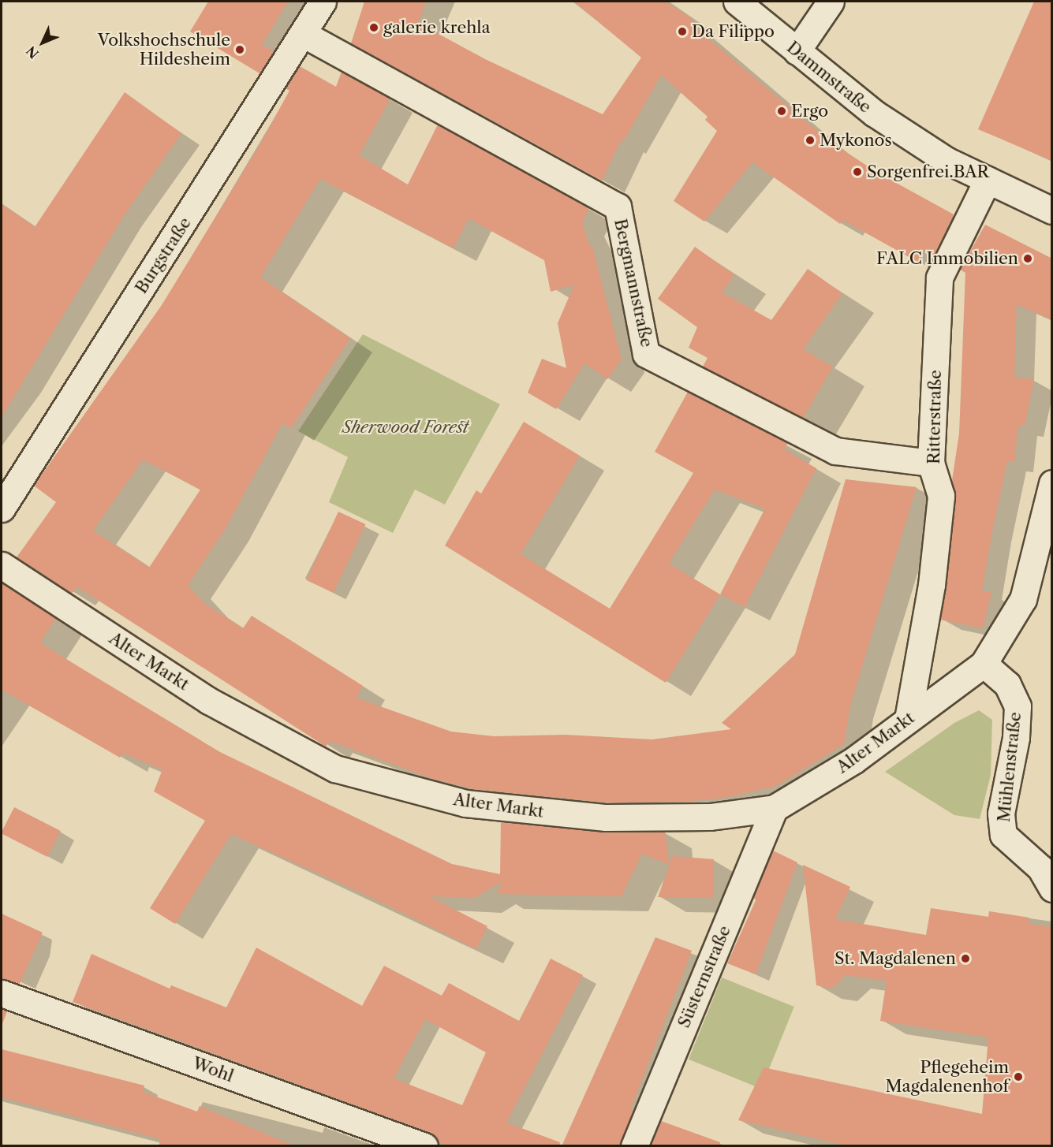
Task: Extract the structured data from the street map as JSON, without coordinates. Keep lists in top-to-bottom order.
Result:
{
  "streets": {
    "street": [
      "Dammstraße",
      "Burgstraße",
      "Bergmannstraße",
      "Ritterstraße",
      "Alter Markt",
      "Mühlenstraße",
      "Süsternstraße",
      "Wohl"
    ]
  },
  "crossings": [
    ["Dammstraße", "Ritterstraße"],
    ["Burgstraße", "Bergmannstraße"],
    ["Bergmannstraße", "Ritterstraße"],
    ["Ritterstraße", "Alter Markt"],
    ["Alter Markt", "Mühlenstraße"],
    ["Alter Markt", "Süsternstraße"]
  ],
  "parks": ["Sherwood Forest"],
  "places": [
    "galerie krehla",
    "Da Filippo",
    "Volkshochschule Hildesheim",
    "Ergo",
    "Mykonos",
    "Sorgenfrei.BAR",
    "FALC Immobilien",
    "St. Magdalenen",
    "Pflegeheim Magdalenenhof"
  ],
  "north": "bottom left"
}
